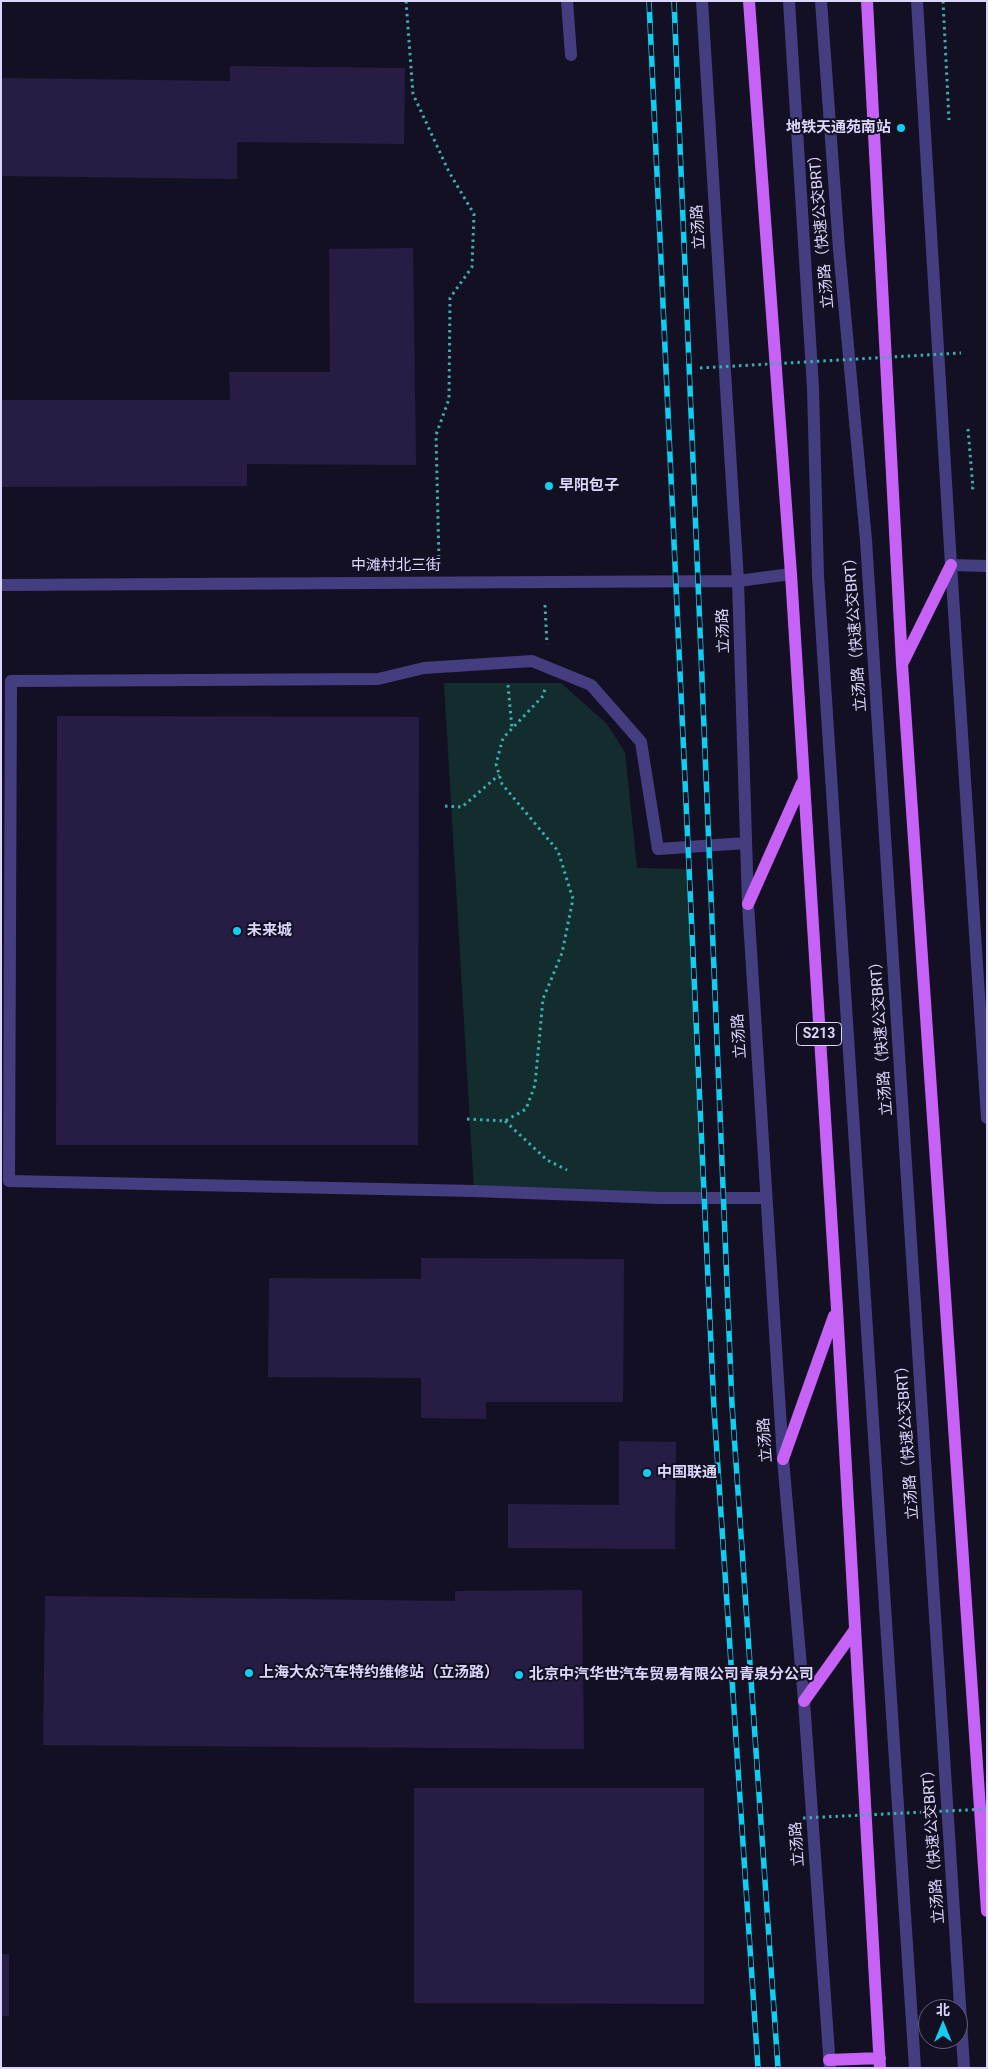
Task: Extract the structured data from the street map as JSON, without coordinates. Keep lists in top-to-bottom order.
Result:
{
  "streets": {
    "main road": ["S213"],
    "street": ["立汤路", "立汤路（快速公交BRT）", "中滩村北三街"]
  },
  "crossings": [
    ["立汤路", "中滩村北三街"],
    ["中滩村北三街", "S213"]
  ],
  "places": [
    "地铁天通苑南站",
    "早阳包子",
    "未来城",
    "中国联通",
    "上海大众汽车特约维修站（立汤路）",
    "北京中汽华世汽车贸易有限公司青泉分公司"
  ],
  "north": "top"
}
